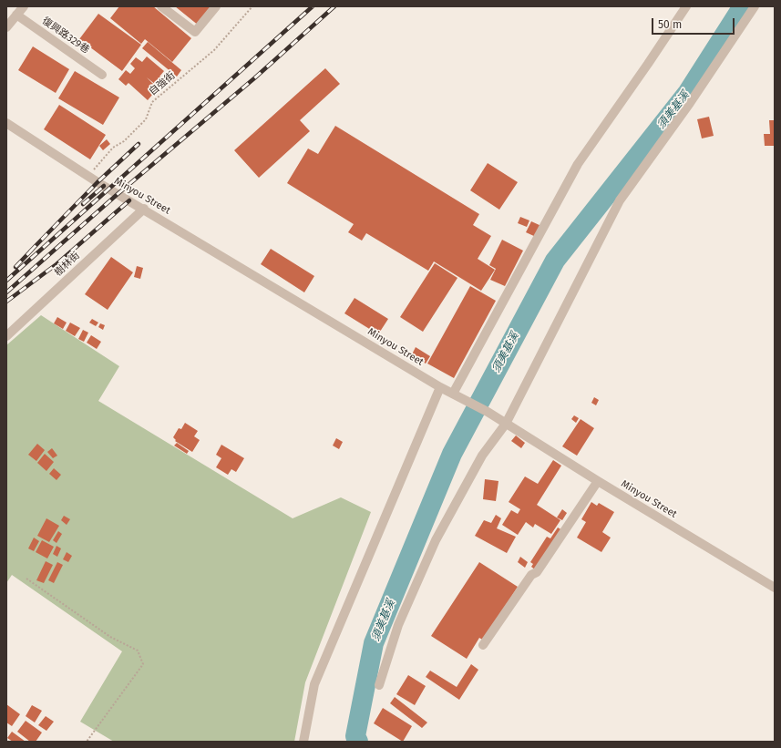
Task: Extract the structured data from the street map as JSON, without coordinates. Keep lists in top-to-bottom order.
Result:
{
  "streets": {
    "street": ["復興路329巷", "Minyou Street", "樹林街"],
    "path": ["自強街"]
  },
  "crossings": [
    ["自強街", "Minyou Street"],
    ["Minyou Street", "樹林街"]
  ],
  "water": ["須美基溪"],
  "scale_bar": "50 m"
}
